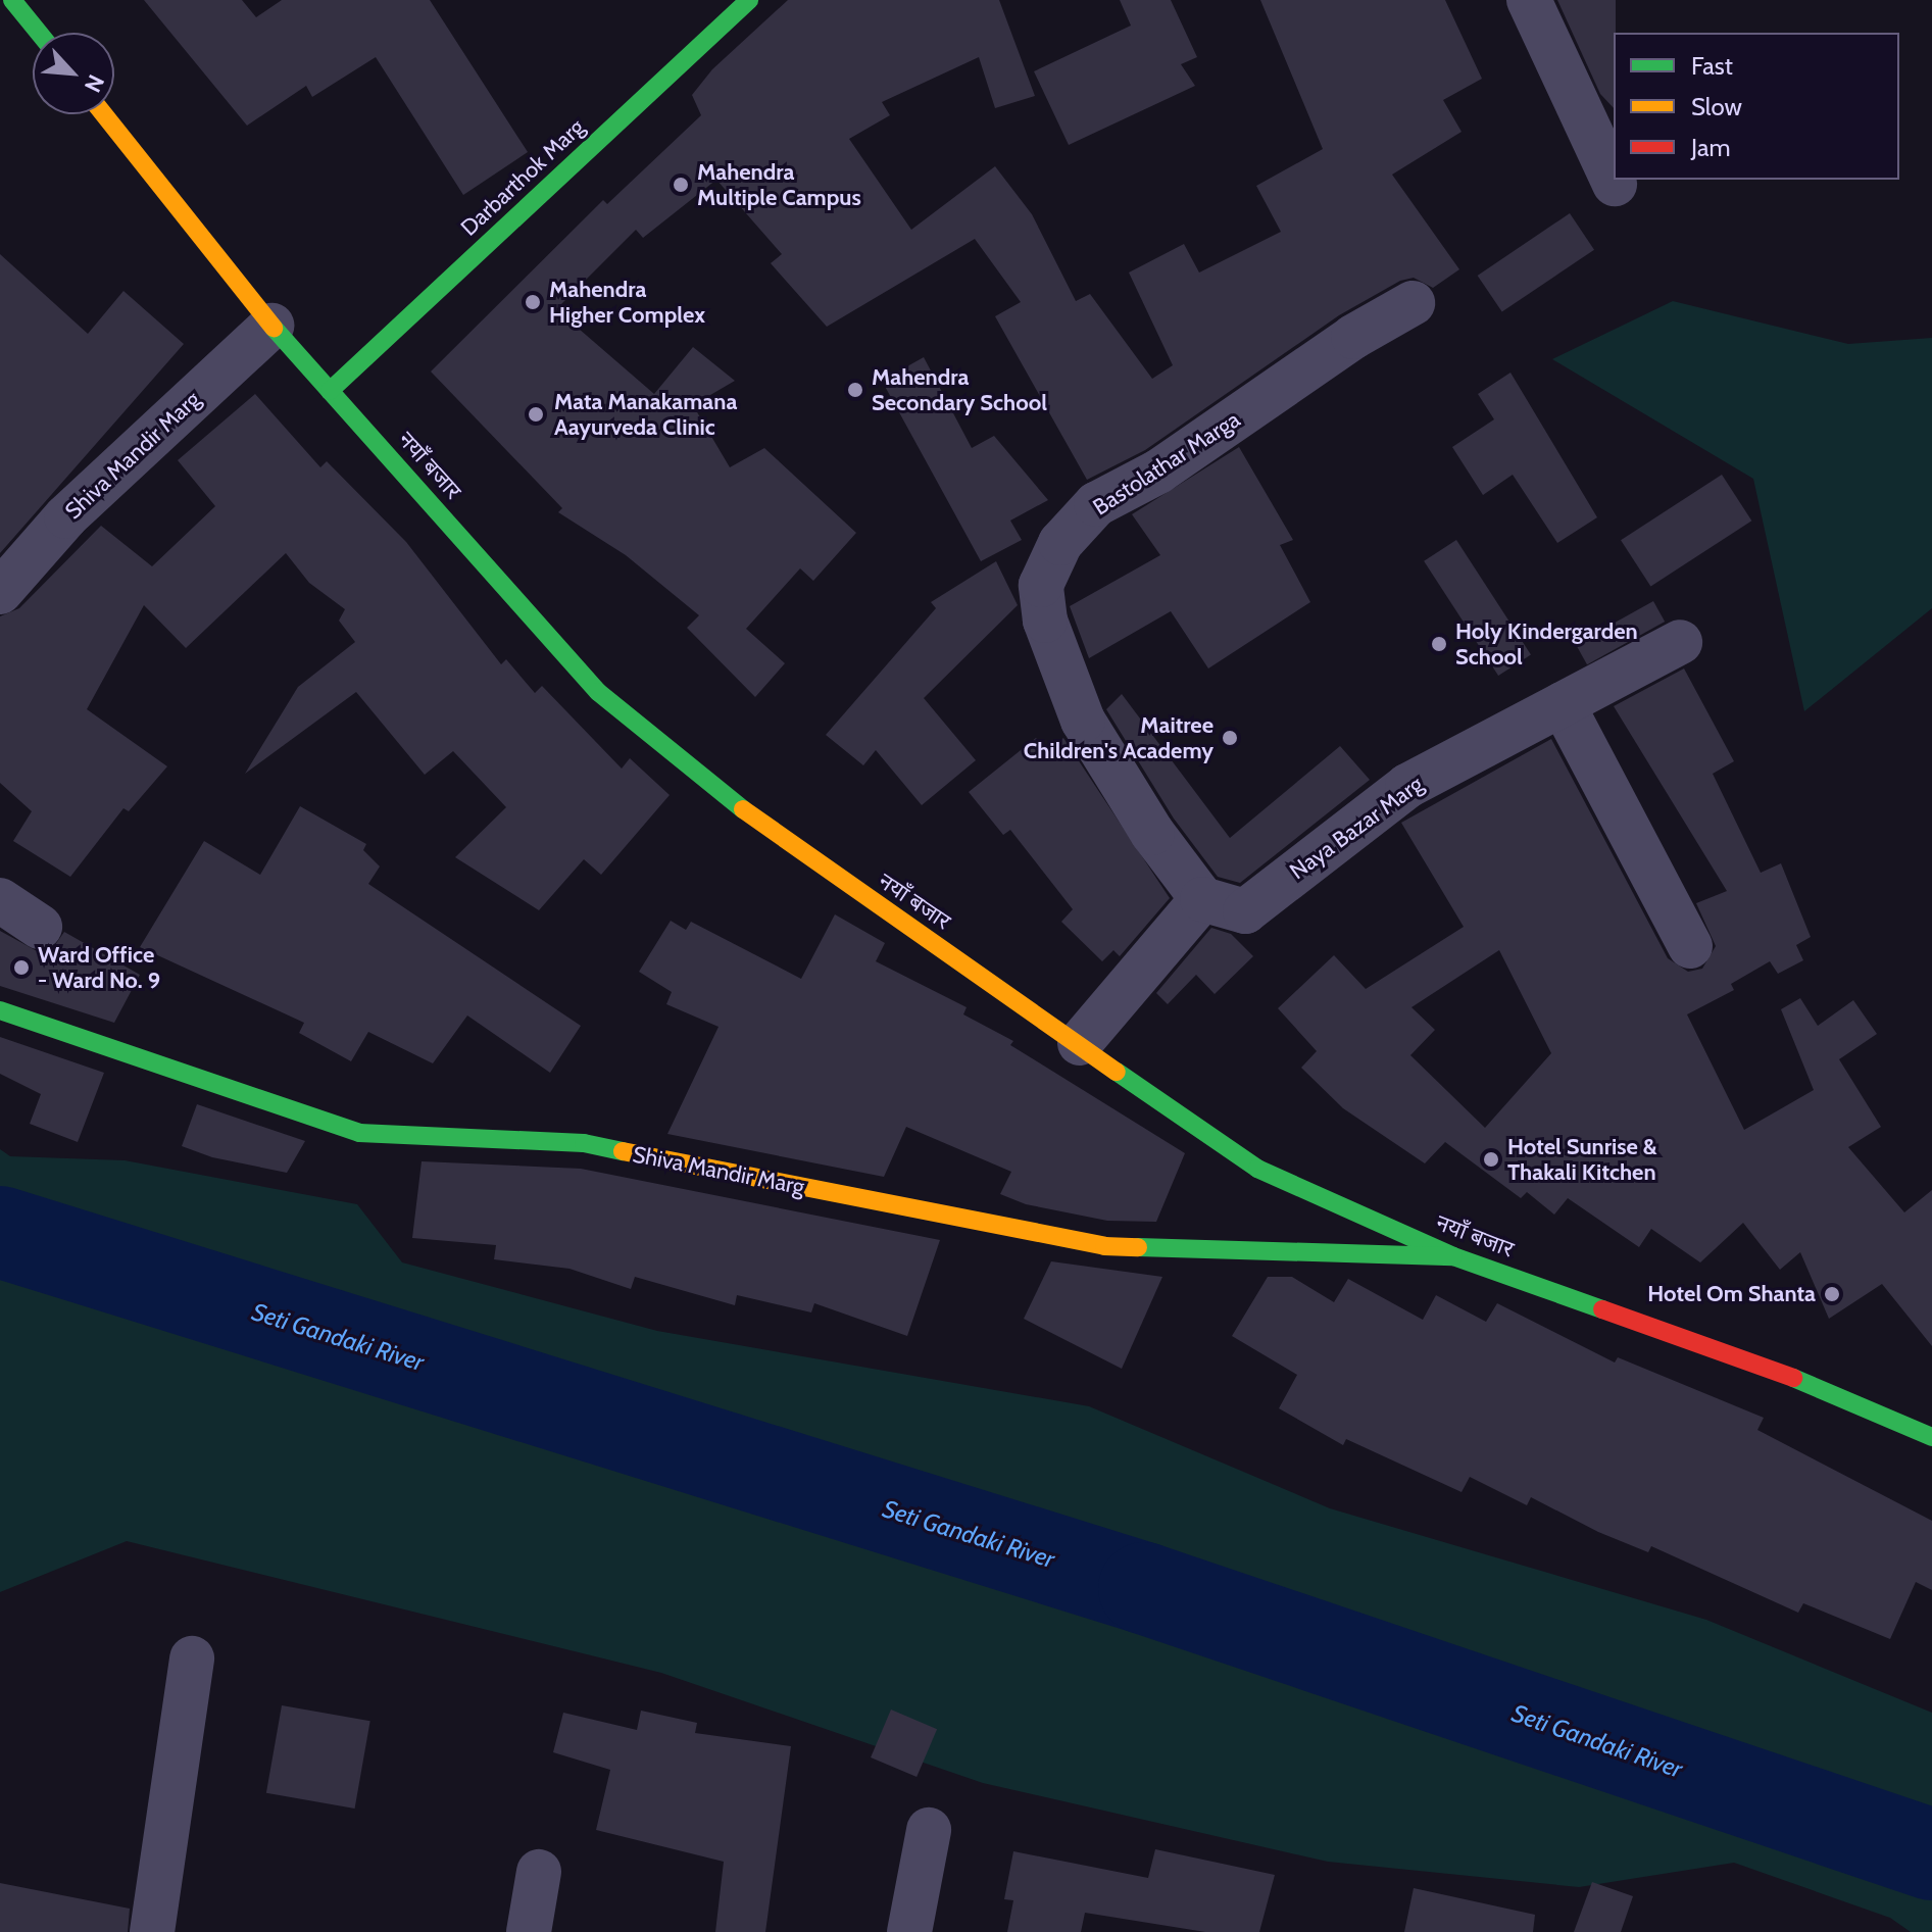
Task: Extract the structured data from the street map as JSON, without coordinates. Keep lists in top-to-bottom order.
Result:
{
  "streets": {
    "main road": ["Darbarthok Marg", "Shiva Mandir Marg", "नयाँ बजार"],
    "street": ["Bastolathar Marga", "Naya Bazar Marg"]
  },
  "crossings": [
    ["Darbarthok Marg", "नयाँ बजार"],
    ["Shiva Mandir Marg", "नयाँ बजार"],
    ["Bastolathar Marga", "Naya Bazar Marg"]
  ],
  "water": ["Seti Gandaki River"],
  "places": [
    "Mahendra Multiple Campus",
    "Mahendra Higher Complex",
    "Mahendra Secondary School",
    "Mata Manakamana Aayurveda Clinic",
    "Holy Kindergarden School",
    "Maitree Children's Academy",
    "Ward Office - Ward No. 9",
    "Hotel Sunrise & Thakali Kitchen",
    "Hotel Om Shanta"
  ],
  "legend": ["Fast", "Slow", "Jam"],
  "north": "bottom right"
}
